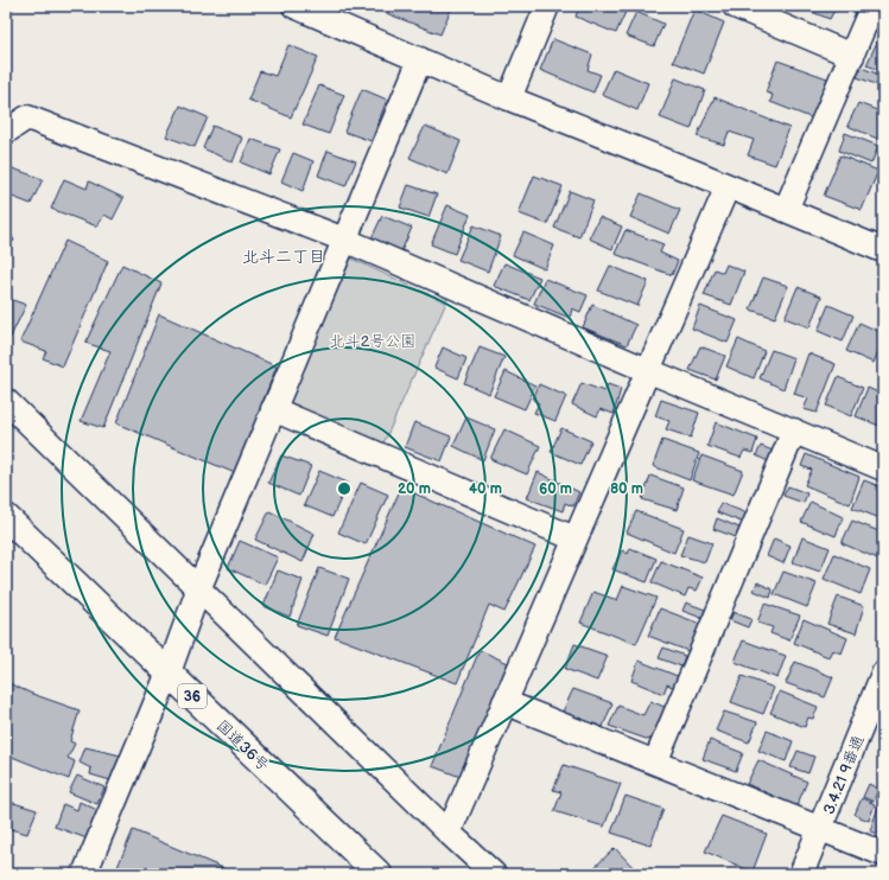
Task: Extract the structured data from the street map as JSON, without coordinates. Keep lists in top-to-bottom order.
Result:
{
  "streets": {
    "highway": ["36", "国道36号"],
    "street": ["3.4.21 9番通"]
  },
  "districts": ["北斗二丁目"],
  "parks": ["北斗2号公園"],
  "rings": [
    "20 m",
    "40 m",
    "60 m",
    "80 m"
  ]
}
